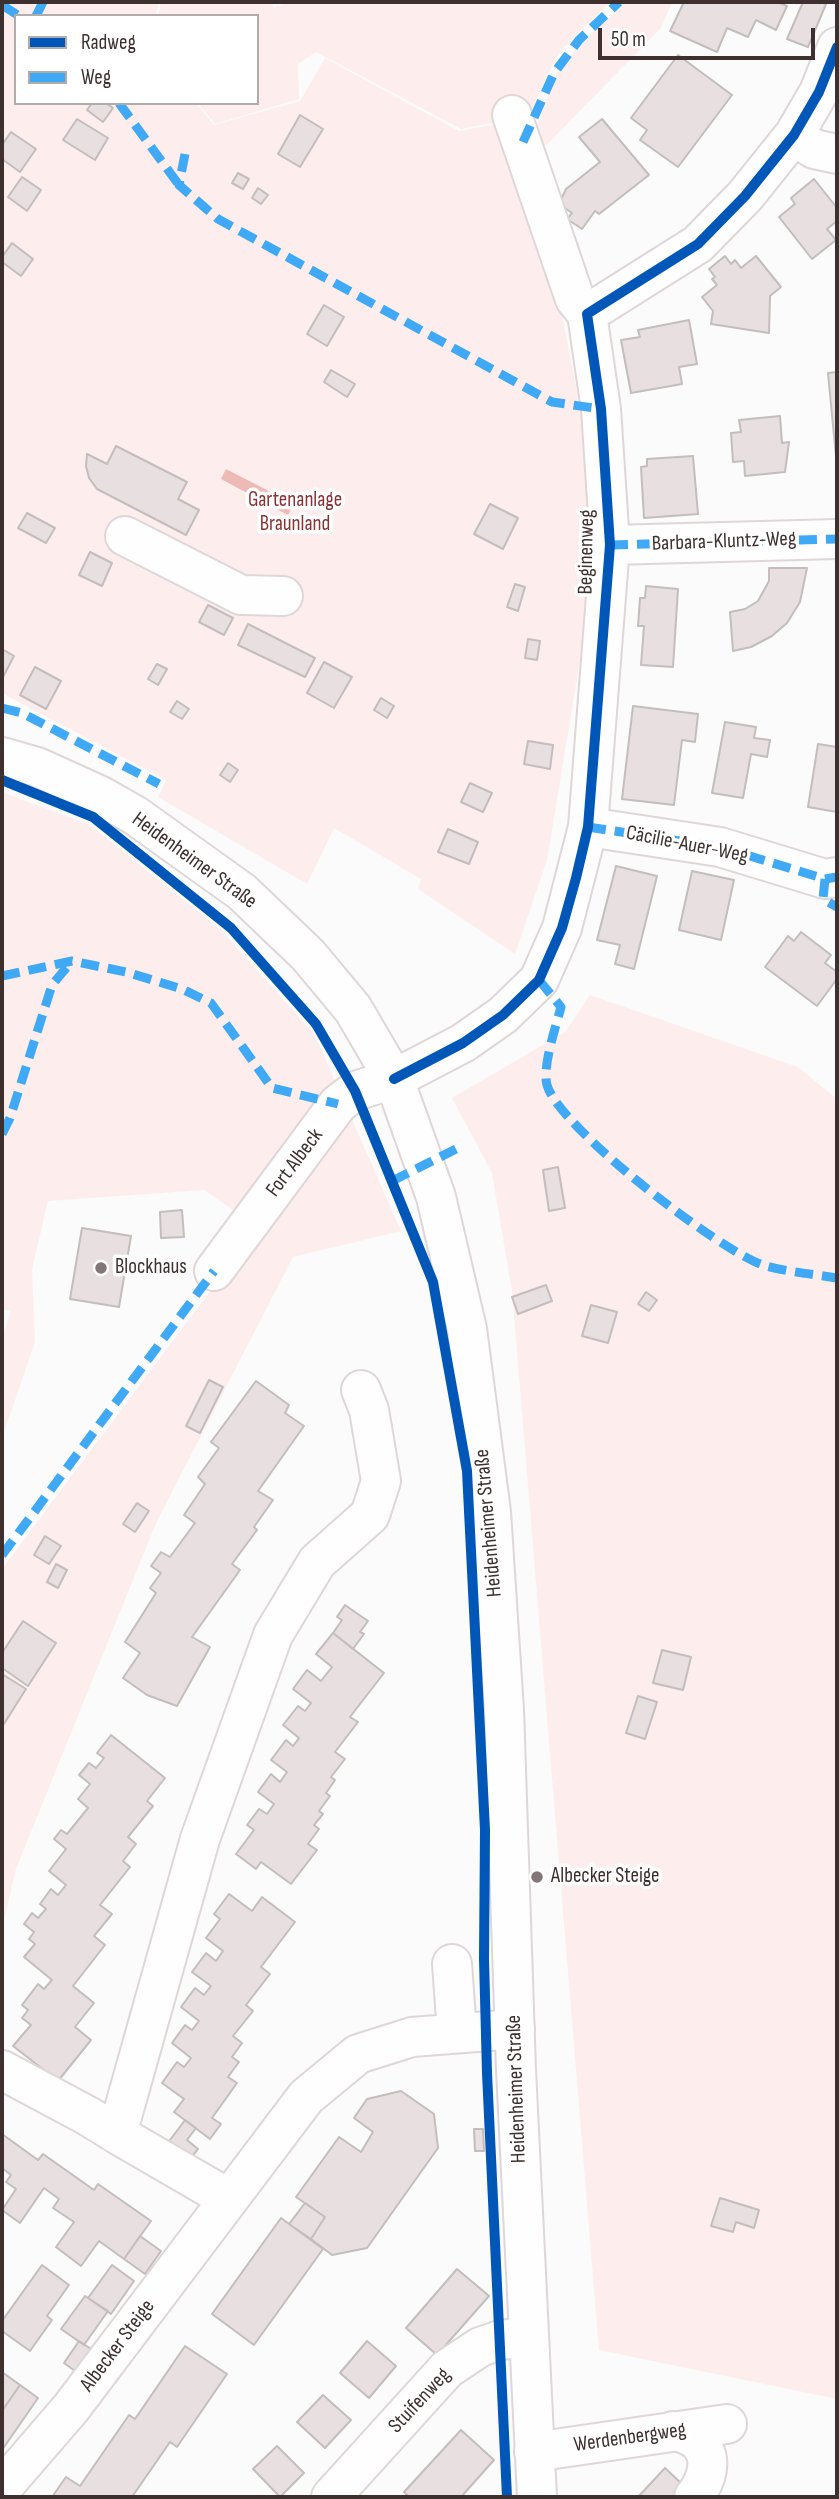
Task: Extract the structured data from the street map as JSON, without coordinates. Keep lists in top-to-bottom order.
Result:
{
  "streets": {
    "street": [
      "Barbara-Kluntz-Weg",
      "Beginenweg",
      "Cäcilie-Auer-Weg",
      "Heidenheimer Straße",
      "Fort Albeck",
      "Albecker Steige",
      "Stuifenweg",
      "Werdenbergweg"
    ]
  },
  "crossings": [
    ["Barbara-Kluntz-Weg", "Beginenweg"],
    ["Beginenweg", "Cäcilie-Auer-Weg"],
    ["Beginenweg", "Heidenheimer Straße"],
    ["Beginenweg", "Fort Albeck"],
    ["Heidenheimer Straße", "Fort Albeck"],
    ["Heidenheimer Straße", "Albecker Steige"],
    ["Heidenheimer Straße", "Stuifenweg"],
    ["Heidenheimer Straße", "Werdenbergweg"]
  ],
  "parks": ["Gartenanlage Braunland"],
  "places": ["Blockhaus", "Albecker Steige"],
  "legend": ["Radweg", "Weg"],
  "scale_bar": "50 m"
}
